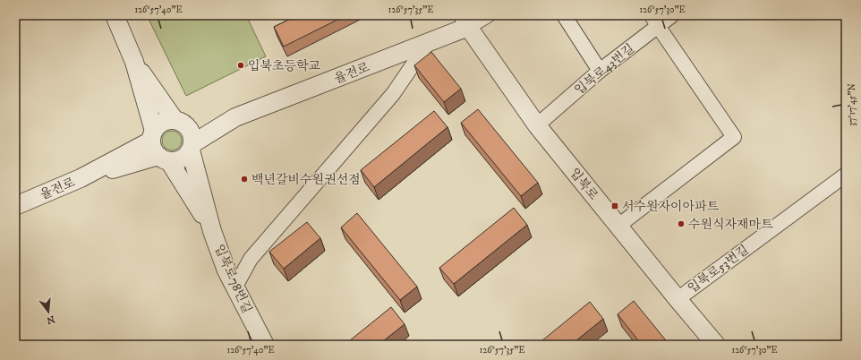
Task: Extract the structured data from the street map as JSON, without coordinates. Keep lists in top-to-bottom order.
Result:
{
  "streets": {
    "street": [
      "입북로43번길",
      "율전로",
      "입북로",
      "입북로53번길",
      "입북로78번길"
    ]
  },
  "crossings": [
    ["입북로43번길", "입북로"],
    ["율전로", "입북로"],
    ["입북로", "입북로53번길"]
  ],
  "places": {
    "other": ["입북초등학교", "백년갈비수원권선점", "수원식자재마트"],
    "transit": ["서수원자이아파트"]
  },
  "north": "bottom",
  "coordinates": [
    "126°57'40\"E",
    "126°57'35\"E",
    "126°57'30\"E",
    "37°17'45\"N"
  ]
}
